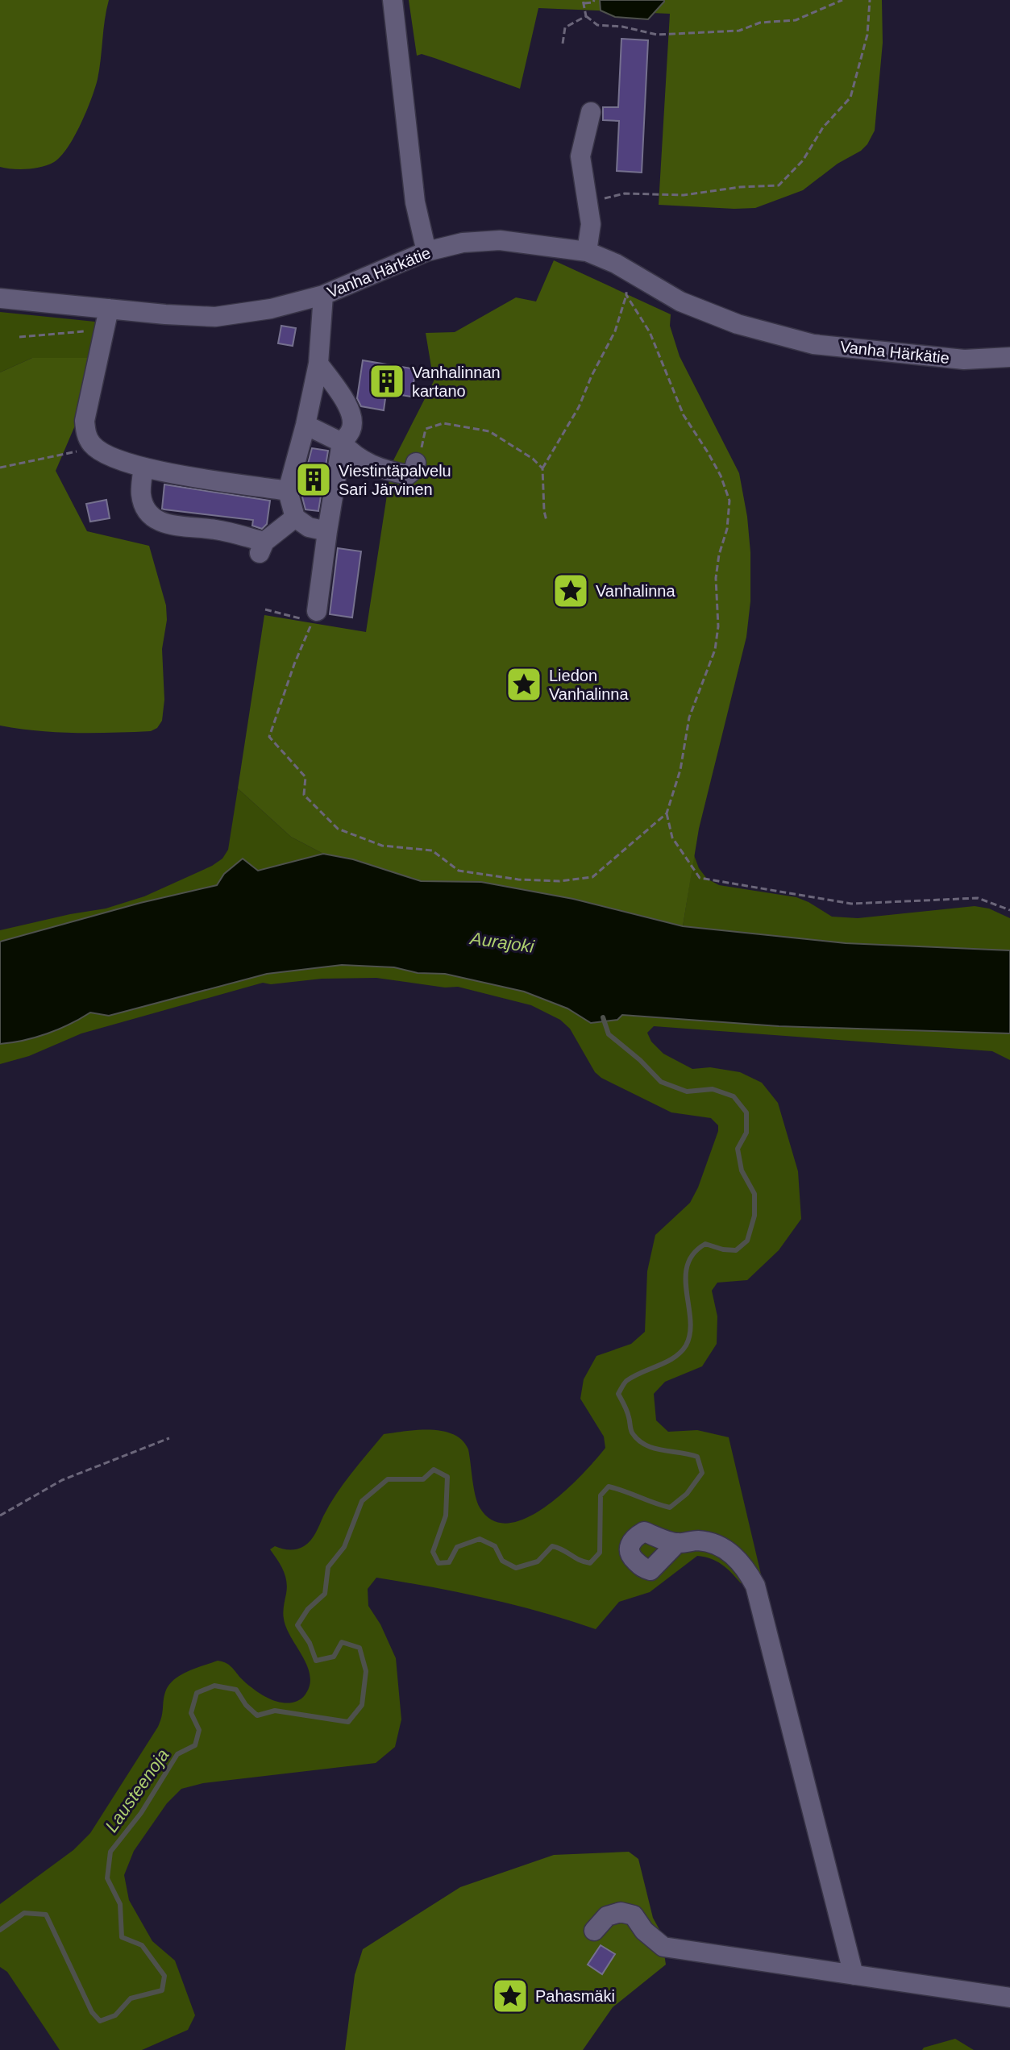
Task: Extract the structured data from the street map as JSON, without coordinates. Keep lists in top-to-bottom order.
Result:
{
  "streets": {
    "street": ["Vanha Härkätie"]
  },
  "water": ["Aurajoki", "Lausteenoja"],
  "places": {
    "building": ["Vanhalinnan kartano", "Viestintäpalvelu Sari Järvinen"],
    "place": ["Vanhalinna", "Liedon Vanhalinna", "Pahasmäki"]
  }
}
